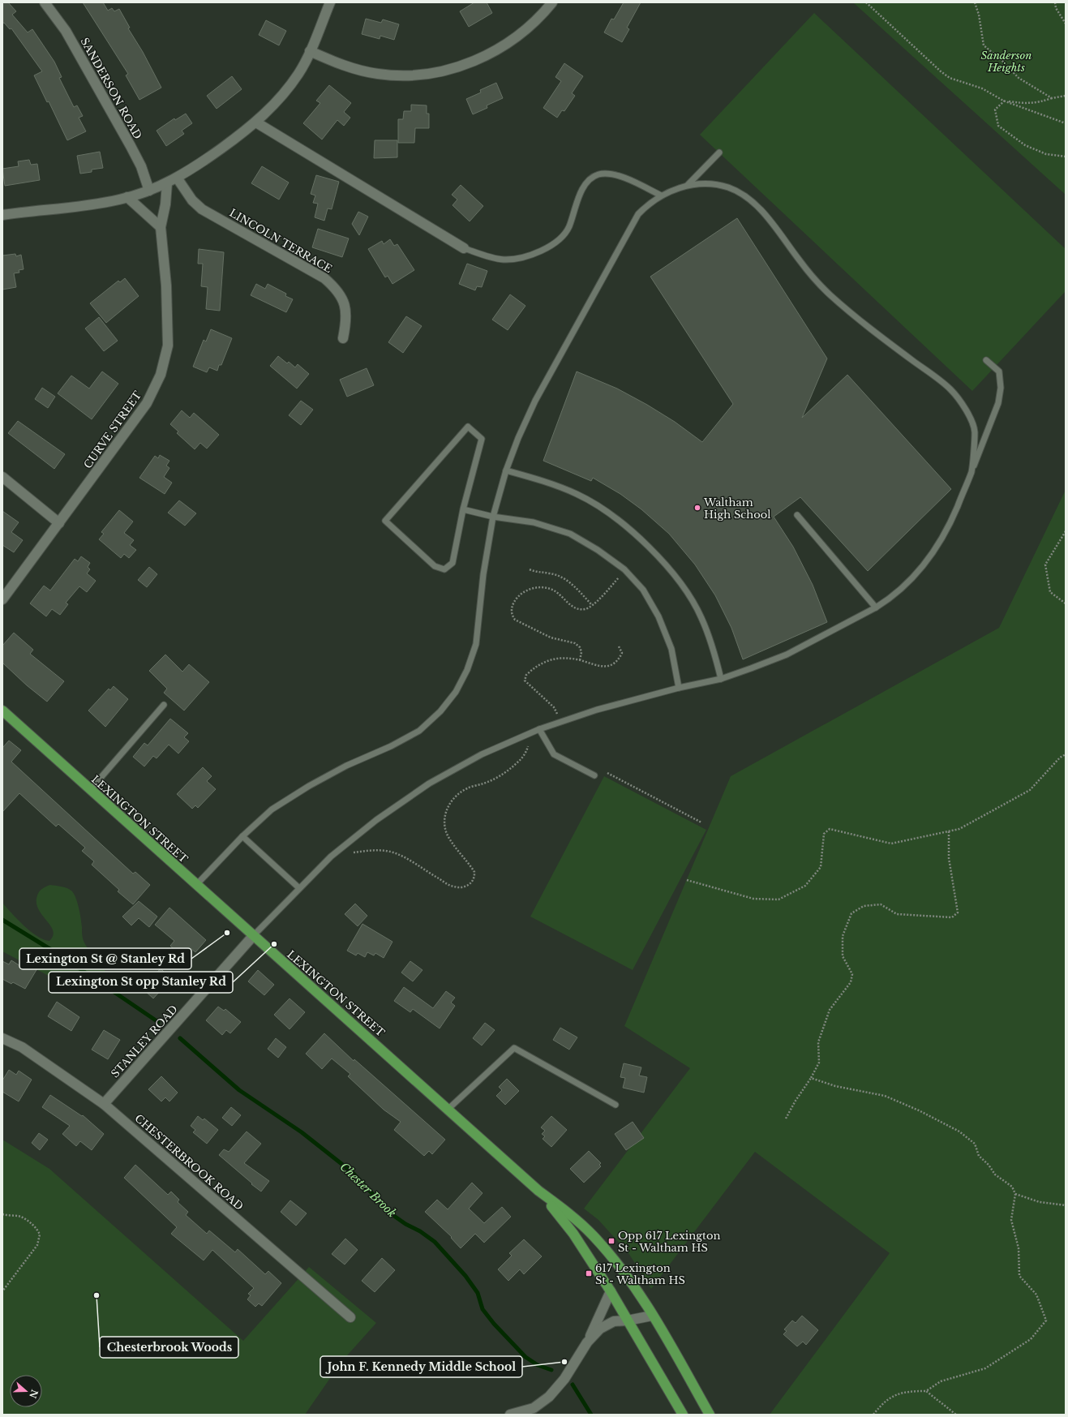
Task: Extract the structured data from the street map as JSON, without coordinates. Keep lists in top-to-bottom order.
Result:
{
  "streets": {
    "main road": ["LEXINGTON STREET"],
    "street": [
      "SANDERSON ROAD",
      "LINCOLN TERRACE",
      "CURVE STREET",
      "STANLEY ROAD",
      "CHESTERBROOK ROAD"
    ]
  },
  "crossings": [
    ["LEXINGTON STREET", "STANLEY ROAD"],
    ["STANLEY ROAD", "CHESTERBROOK ROAD"]
  ],
  "water": ["Chester Brook"],
  "parks": ["Sanderson Heights"],
  "places": {
    "other": [
      "Waltham High School",
      "Lexington St @ Stanley Rd",
      "Lexington St opp Stanley Rd",
      "Chesterbrook Woods",
      "John F. Kennedy Middle School"
    ],
    "transit": ["Opp 617 Lexington St - Waltham HS", "617 Lexington St - Waltham HS"]
  },
  "north": "right"
}
